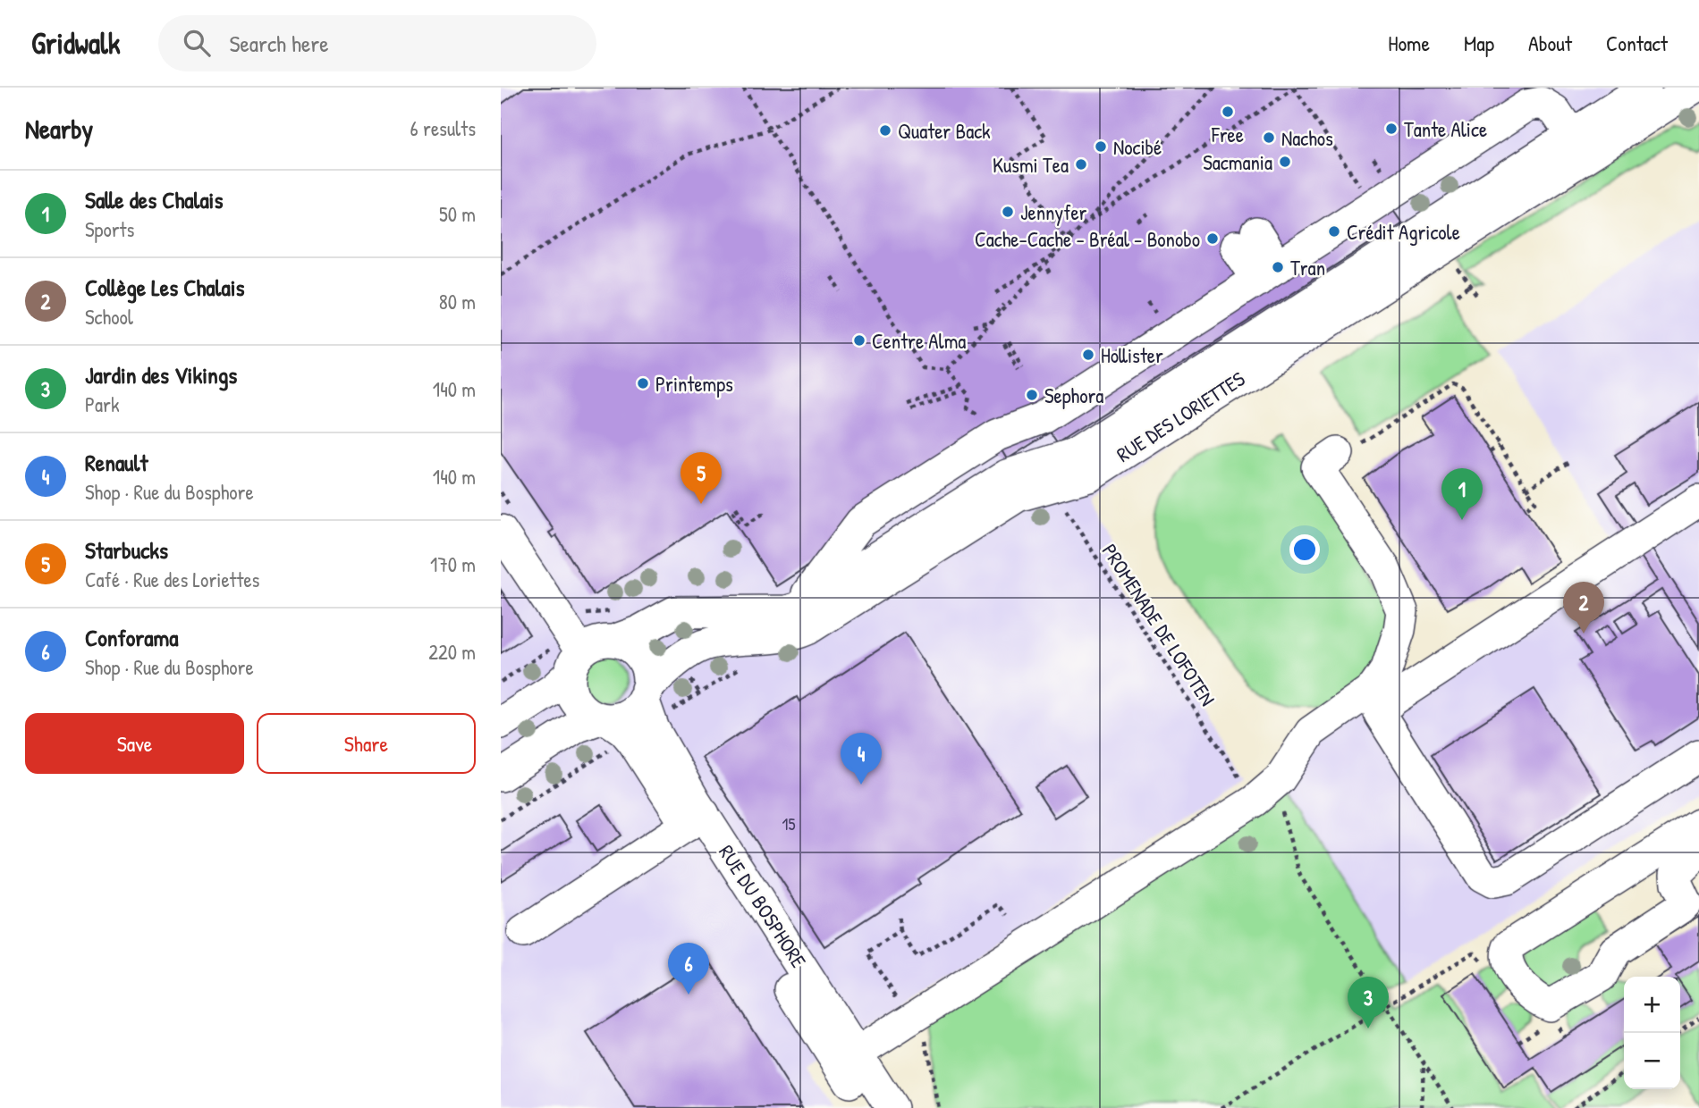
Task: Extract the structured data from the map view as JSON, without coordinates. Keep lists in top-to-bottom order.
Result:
{
  "streets": {
    "street": ["RUE DES LORIETTES", "RUE DU BOSPHORE"],
    "path": ["PROMENADE DE LOFOTEN"]
  },
  "crossings": [
    ["RUE DES LORIETTES", "PROMENADE DE LOFOTEN"],
    ["RUE DES LORIETTES", "RUE DU BOSPHORE"]
  ],
  "places": [
    "Free",
    "Tante Alice",
    "Quater Back",
    "Nachos",
    "Nocibé",
    "Sacmania",
    "Kusmi Tea",
    "Jennyfer",
    "Crédit Agricole",
    "Cache-Cache - Bréal - Bonobo",
    "Tran",
    "Centre Alma",
    "Hollister",
    "Printemps",
    "Sephora"
  ],
  "house_numbers": ["15"],
  "page": {
    "header": "Gridwalk",
    "search": "Search here",
    "nav": [
      "Home",
      "Map",
      "About",
      "Contact"
    ],
    "heading": ["Nearby", "6 results"],
    "list": [
      {
        "mark": "1",
        "name": "Salle des Chalais",
        "note": "Sports",
        "value": "50 m"
      },
      {
        "mark": "2",
        "name": "Collège Les Chalais",
        "note": "School",
        "value": "80 m"
      },
      {
        "mark": "3",
        "name": "Jardin des Vikings",
        "note": "Park",
        "value": "140 m"
      },
      {
        "mark": "4",
        "name": "Renault",
        "note": "Shop · Rue du Bosphore",
        "value": "140 m"
      },
      {
        "mark": "5",
        "name": "Starbucks",
        "note": "Café · Rue des Loriettes",
        "value": "170 m"
      },
      {
        "mark": "6",
        "name": "Conforama",
        "note": "Shop · Rue du Bosphore",
        "value": "220 m"
      }
    ],
    "pins": [
      "5",
      "1",
      "2",
      "4",
      "6",
      "3"
    ],
    "buttons": ["Save", "Share"],
    "map_buttons": ["+", "−"]
  }
}
